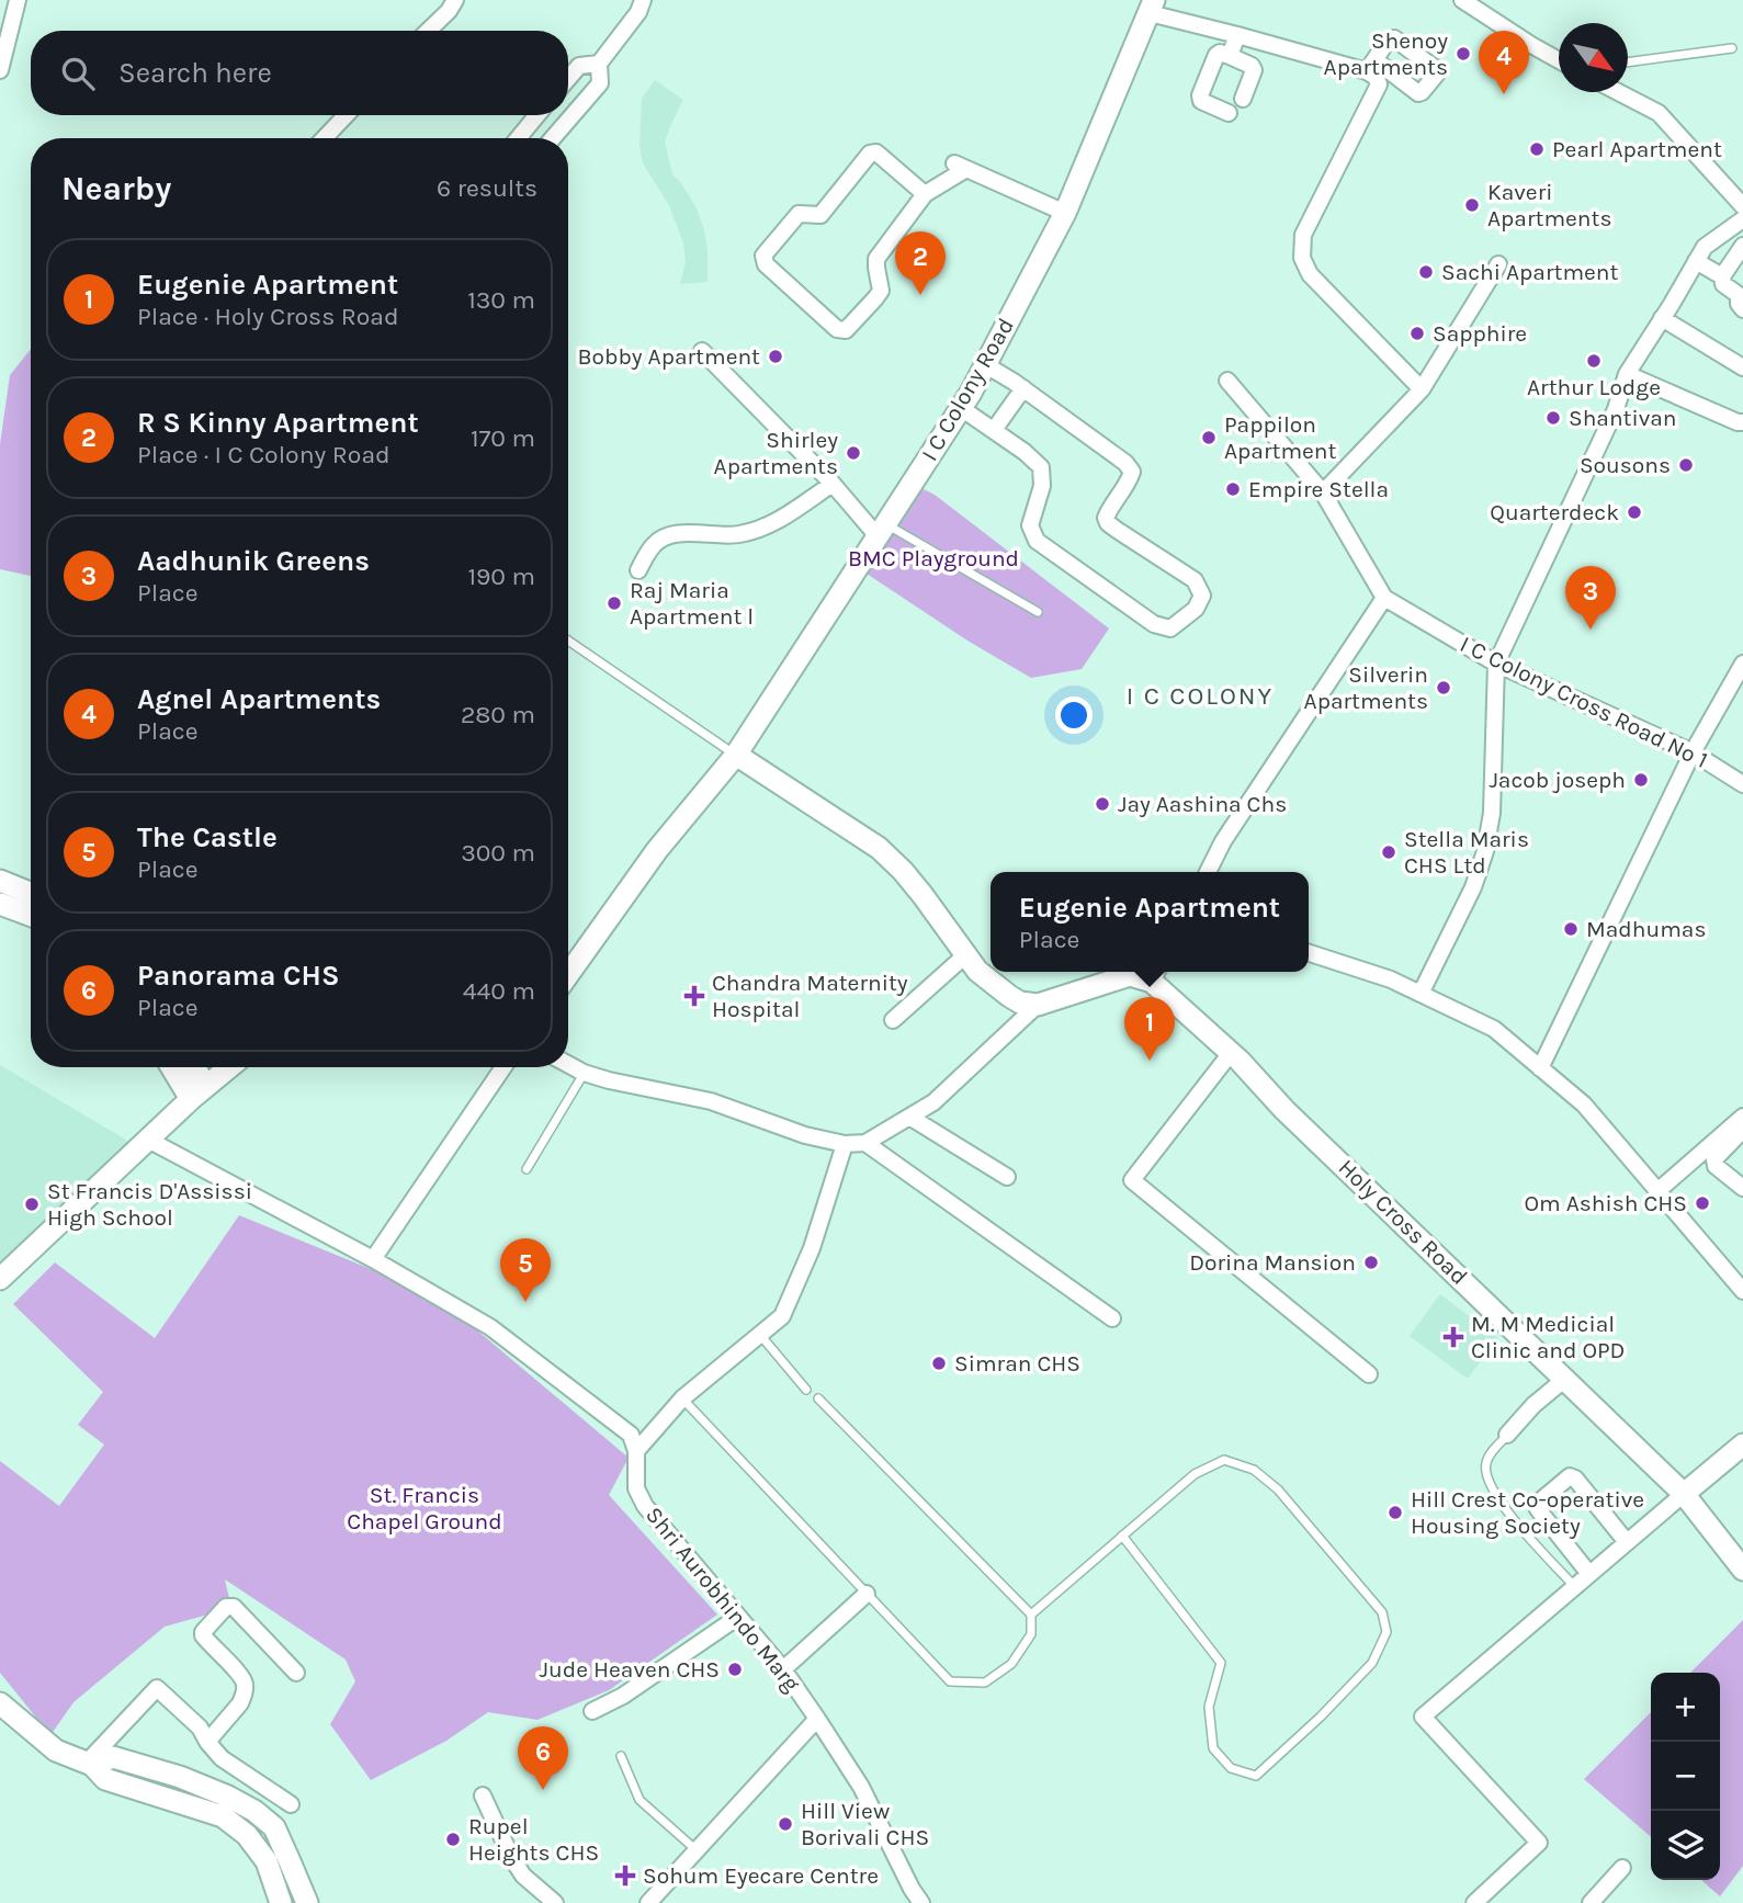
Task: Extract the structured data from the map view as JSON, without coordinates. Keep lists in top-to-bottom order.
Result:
{
  "streets": {
    "street": [
      "I C Colony Road",
      "I C Colony Cross Road No 1",
      "Holy Cross Road",
      "Shri Aurobhindo Marg"
    ]
  },
  "districts": ["I C COLONY"],
  "parks": ["BMC Playground", "St. Francis Chapel Ground"],
  "places": {
    "other": [
      "Shenoy Apartments",
      "Pearl Apartment",
      "Kaveri Apartments",
      "Sachi Apartment",
      "Sapphire",
      "Bobby Apartment",
      "Arthur Lodge",
      "Shantivan",
      "Pappilon Apartment",
      "Shirley Apartments",
      "Sousons",
      "Empire Stella",
      "Quarterdeck",
      "Raj Maria Apartment l",
      "Silverin Apartments",
      "Jacob joseph",
      "Jay Aashina Chs",
      "Stella Maris CHS Ltd",
      "Madhumas",
      "Om Ashish CHS",
      "St Francis D'Assissi High School",
      "Dorina Mansion",
      "Simran CHS",
      "Hill Crest Co-operative Housing Society",
      "Jude Heaven CHS",
      "Hill View Borivali CHS",
      "Rupel Heights CHS"
    ],
    "health": ["Chandra Maternity Hospital", "M. M Medicial Clinic and OPD", "Sohum Eyecare Centre"]
  },
  "north": "bottom right",
  "page": {
    "pins": [
      "4",
      "2",
      "3",
      "1",
      "5",
      "6"
    ],
    "search": "Search here",
    "heading": ["Nearby", "6 results"],
    "list": [
      {
        "mark": "1",
        "name": "Eugenie Apartment",
        "note": "Place · Holy Cross Road",
        "value": "130 m"
      },
      {
        "mark": "2",
        "name": "R S Kinny Apartment",
        "note": "Place · I C Colony Road",
        "value": "170 m"
      },
      {
        "mark": "3",
        "name": "Aadhunik Greens",
        "note": "Place",
        "value": "190 m"
      },
      {
        "mark": "4",
        "name": "Agnel Apartments",
        "note": "Place",
        "value": "280 m"
      },
      {
        "mark": "5",
        "name": "The Castle",
        "note": "Place",
        "value": "300 m"
      },
      {
        "mark": "6",
        "name": "Panorama CHS",
        "note": "Place",
        "value": "440 m"
      }
    ],
    "popup": ["Eugenie Apartment", "Place"],
    "map_buttons": ["+", "−"]
  }
}
